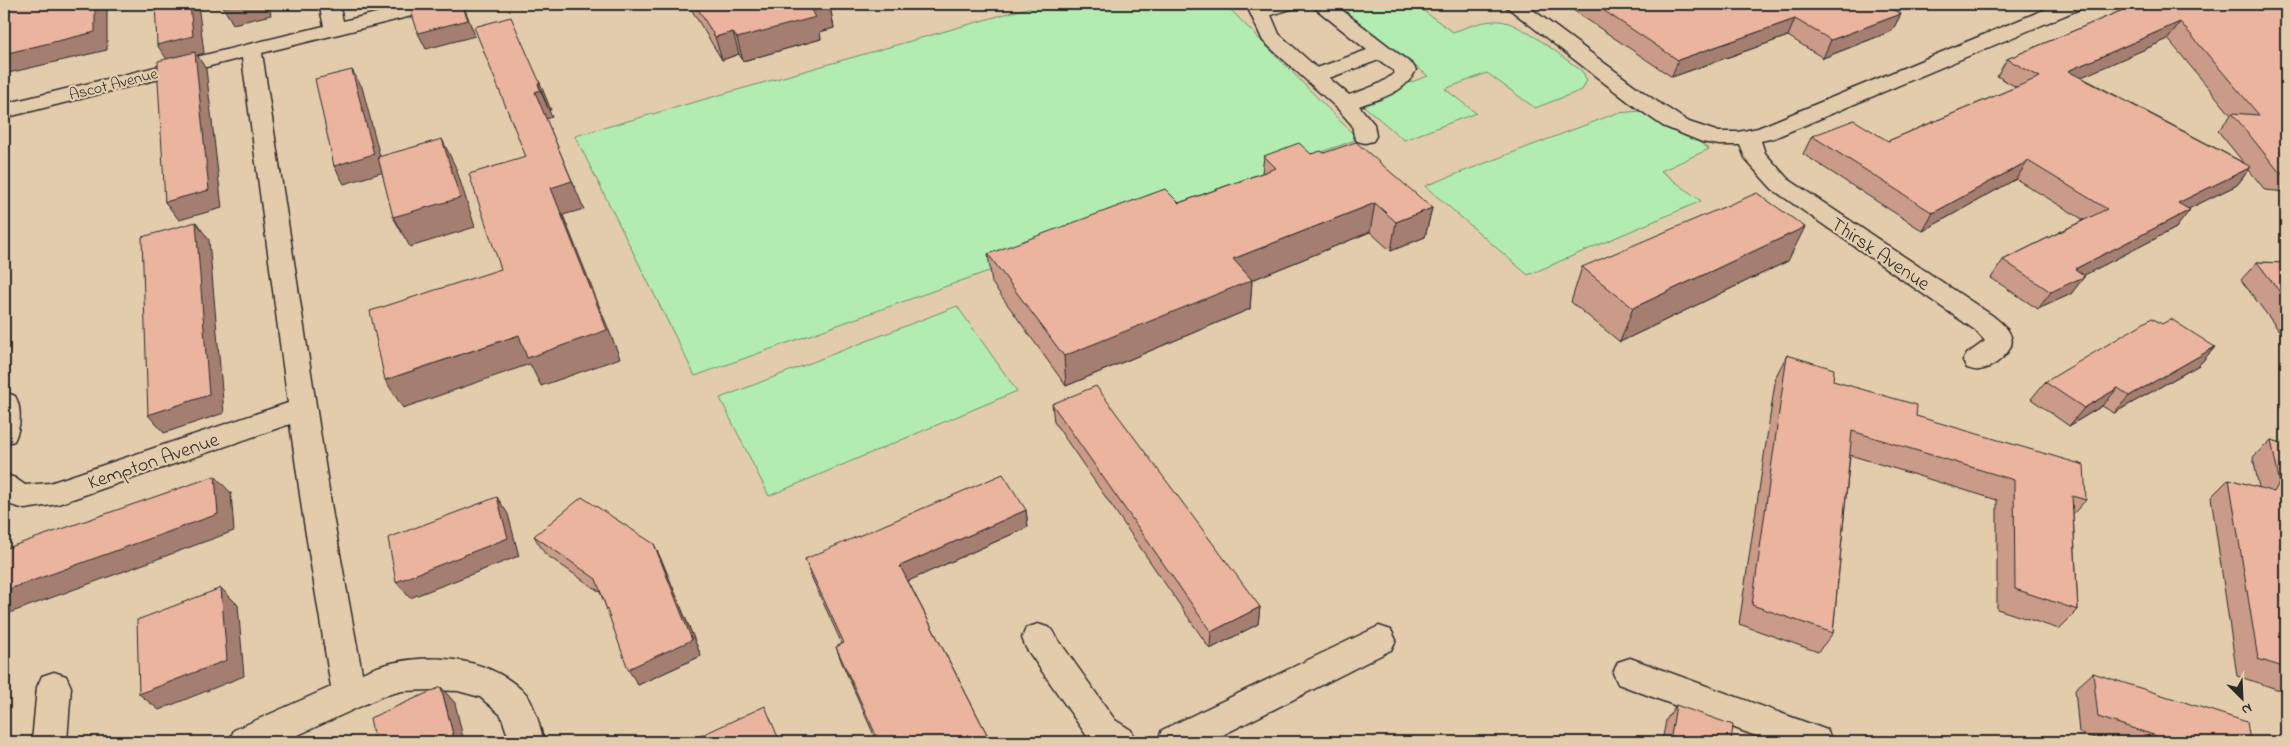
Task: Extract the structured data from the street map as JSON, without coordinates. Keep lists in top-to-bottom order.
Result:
{
  "streets": {
    "street": ["Ascot Avenue", "Thirsk Avenue", "Kempton Avenue"]
  },
  "north": "bottom right"
}
